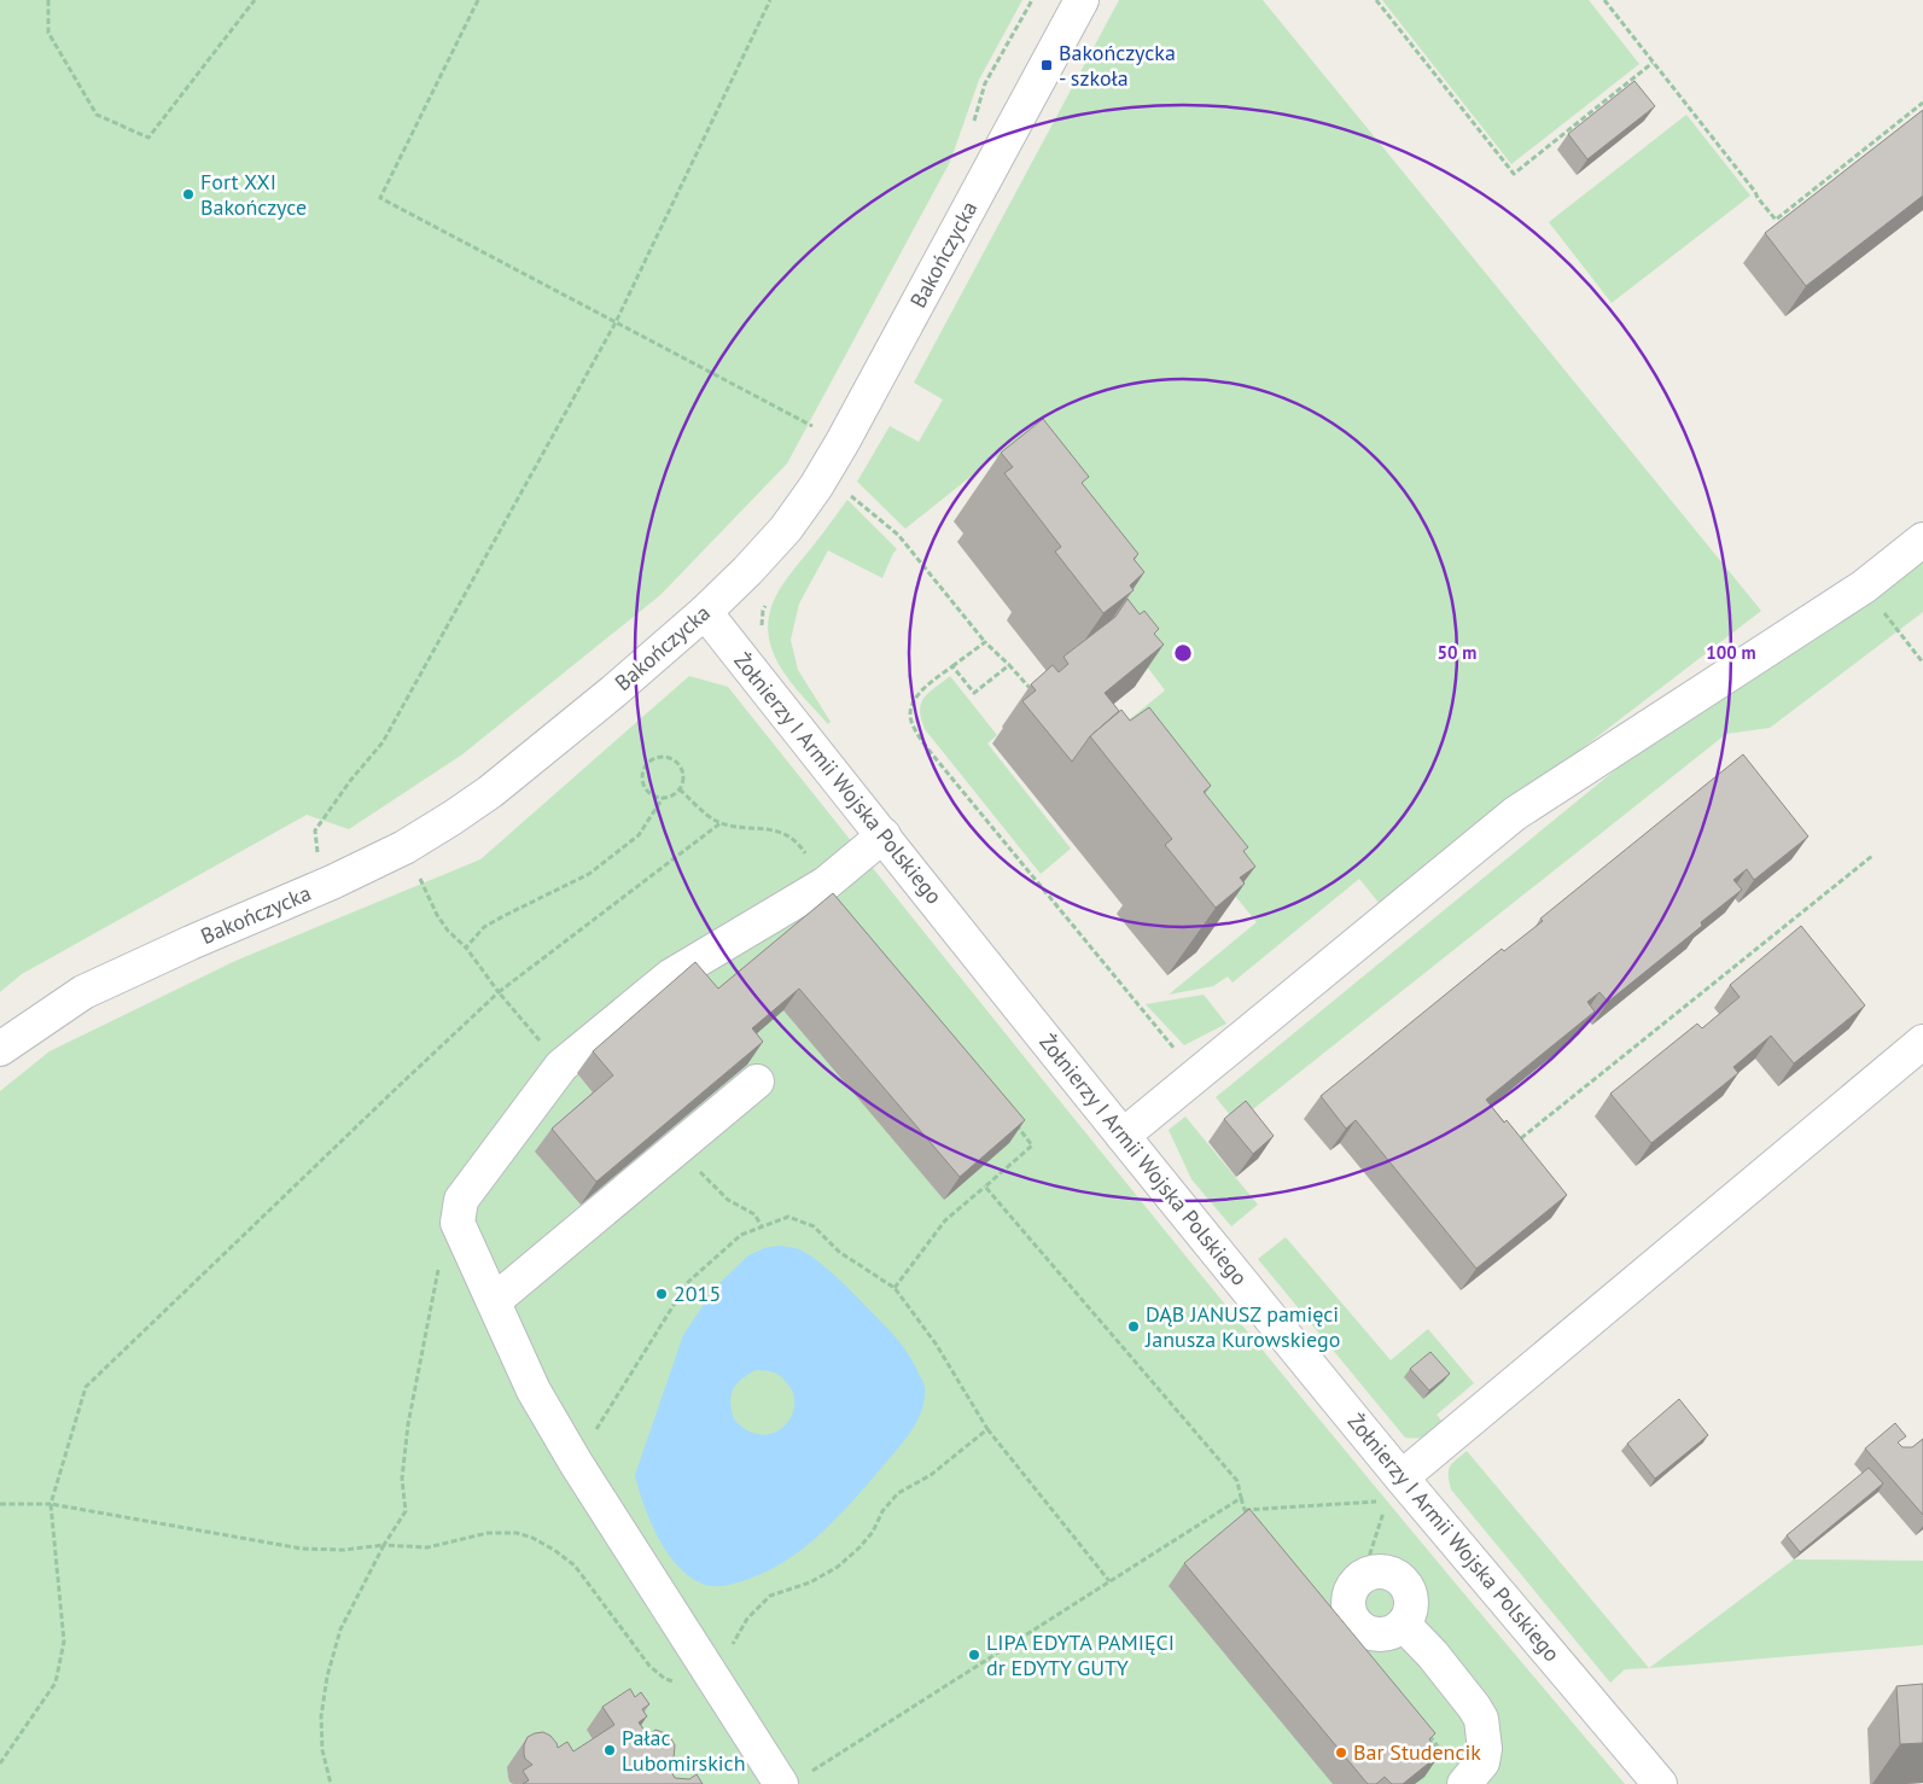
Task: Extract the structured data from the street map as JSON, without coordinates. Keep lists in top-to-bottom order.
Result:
{
  "streets": {
    "street": ["Bakończycka", "Żołnierzy I Armii Wojska Polskiego"]
  },
  "crossings": [
    ["Bakończycka", "Żołnierzy I Armii Wojska Polskiego"]
  ],
  "places": {
    "transit": ["Bakończycka - szkoła"],
    "other": [
      "Fort XXI Bakończyce",
      "2015",
      "DĄB JANUSZ pamięci Janusza Kurowskiego",
      "LIPA EDYTA PAMIĘCI dr EDYTY GUTY",
      "Pałac Lubomirskich",
      "Bar Studencik"
    ]
  },
  "rings": ["50 m", "100 m"]
}
